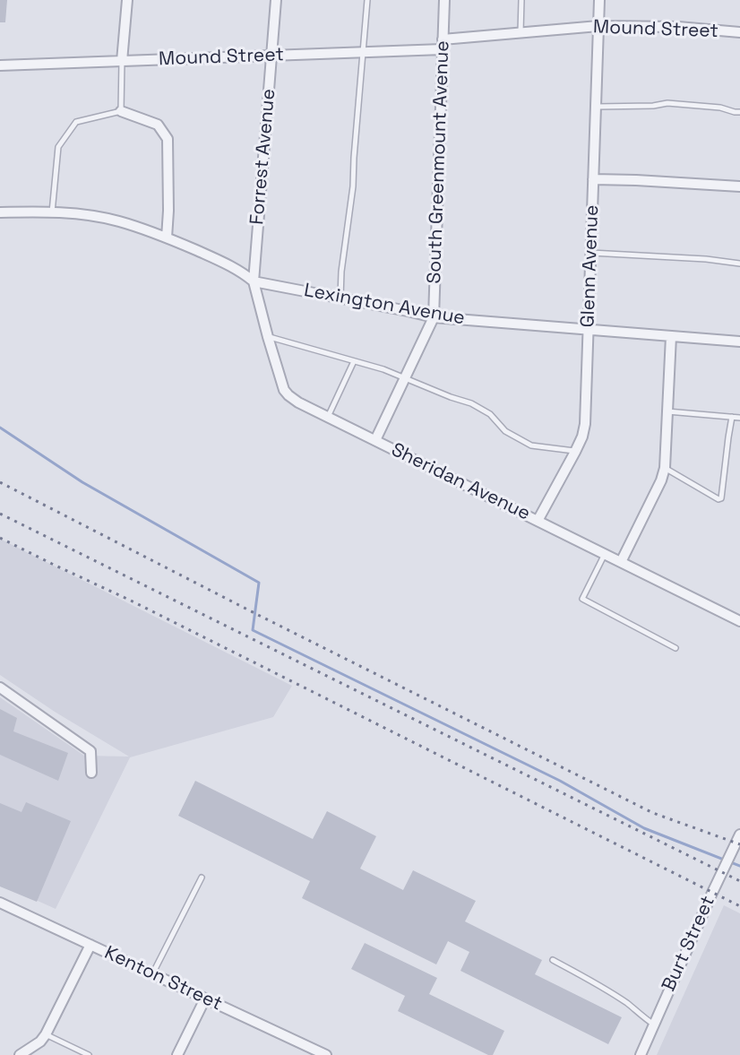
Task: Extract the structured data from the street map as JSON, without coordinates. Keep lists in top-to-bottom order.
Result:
{
  "streets": {
    "street": [
      "Mound Street",
      "Forrest Avenue",
      "South Greenmount Avenue",
      "Glenn Avenue",
      "Lexington Avenue",
      "Sheridan Avenue",
      "Burt Street",
      "Kenton Street"
    ]
  },
  "crossings": [
    ["Mound Street", "Forrest Avenue"],
    ["Mound Street", "South Greenmount Avenue"],
    ["Mound Street", "Glenn Avenue"],
    ["Forrest Avenue", "Lexington Avenue"],
    ["Forrest Avenue", "Sheridan Avenue"],
    ["South Greenmount Avenue", "Lexington Avenue"],
    ["South Greenmount Avenue", "Sheridan Avenue"],
    ["Glenn Avenue", "Lexington Avenue"],
    ["Glenn Avenue", "Sheridan Avenue"],
    ["Lexington Avenue", "Sheridan Avenue"]
  ]
}
